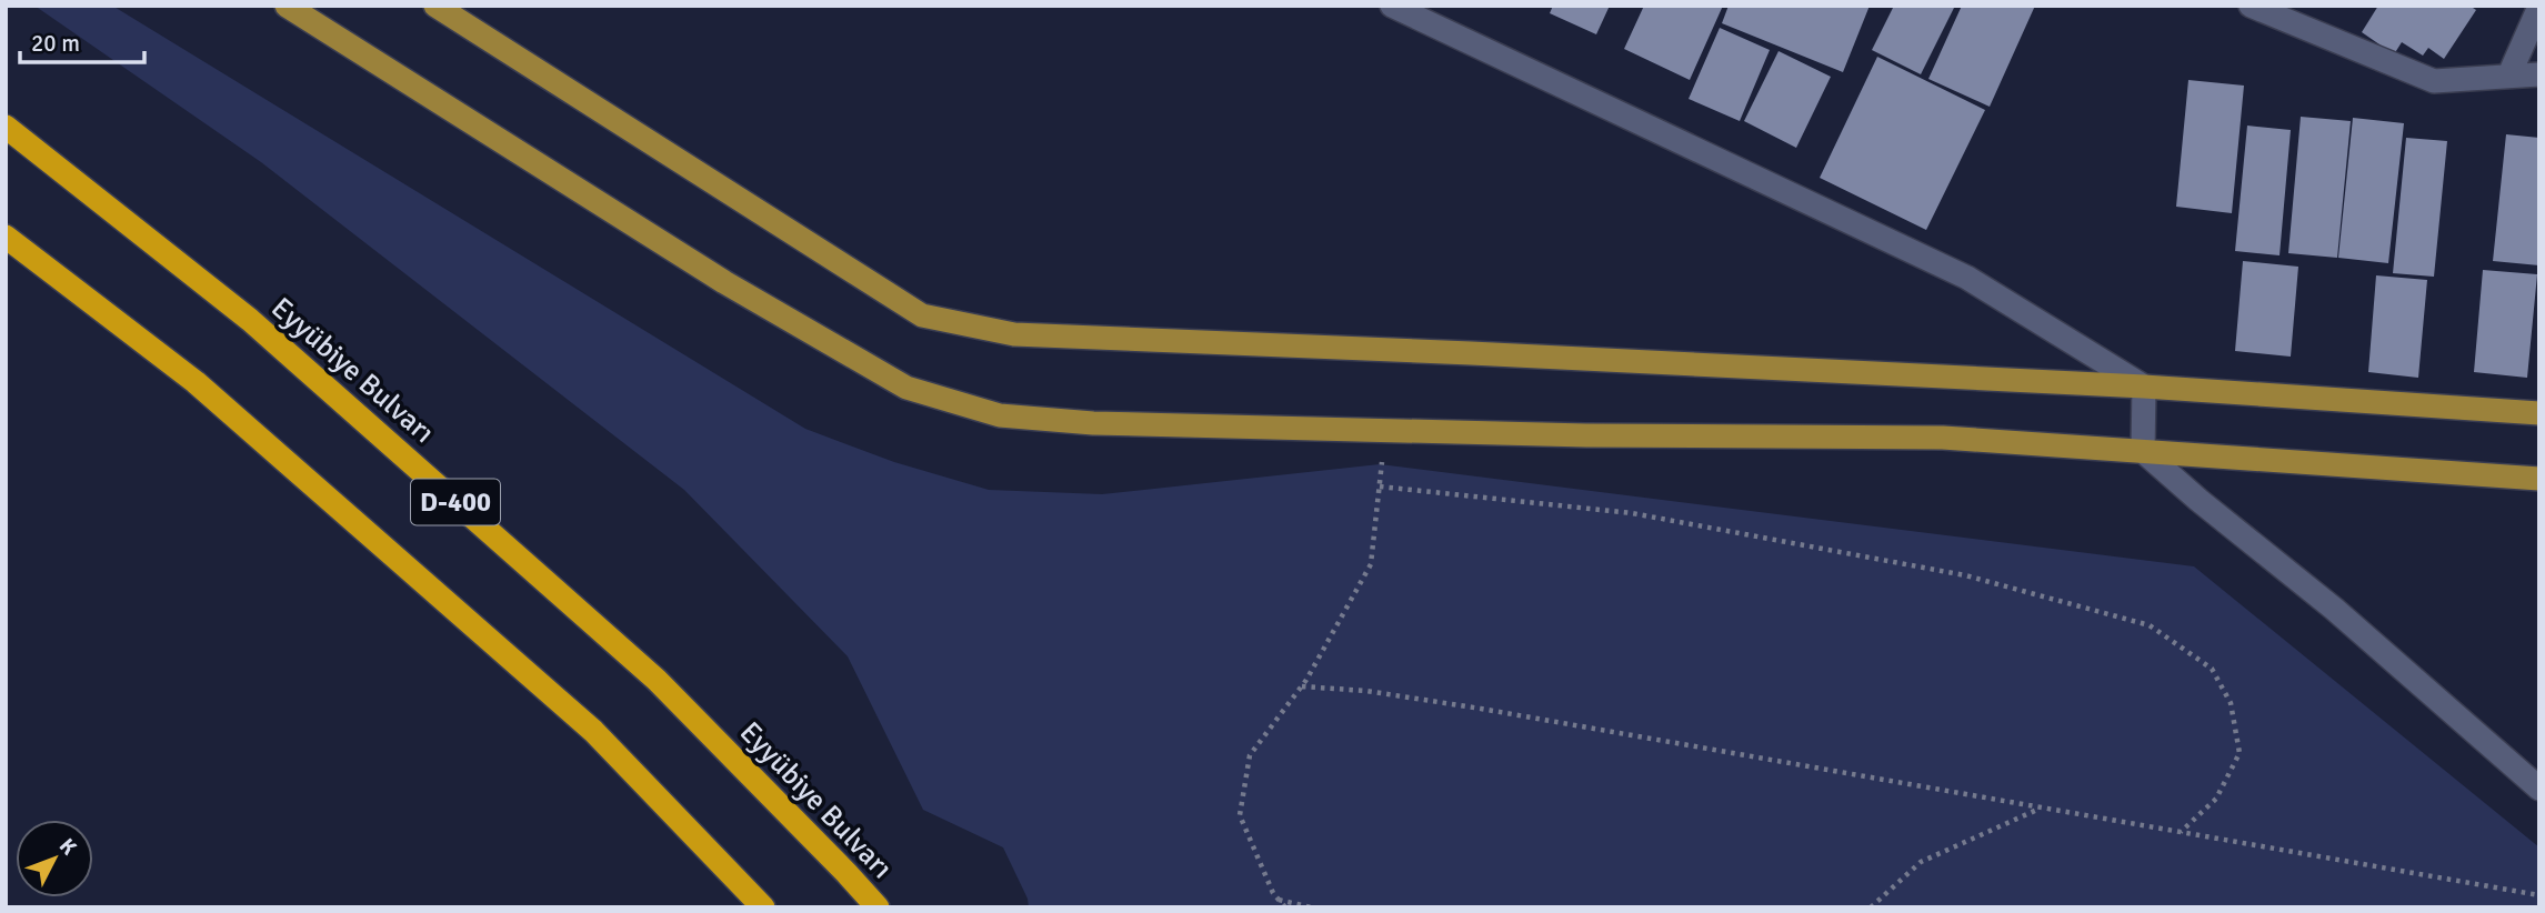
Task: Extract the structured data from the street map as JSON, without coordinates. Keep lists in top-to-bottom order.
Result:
{
  "streets": {
    "highway": ["Eyyübiye Bulvarı", "D-400"]
  },
  "scale_bar": "20 m",
  "north": "top right"
}
